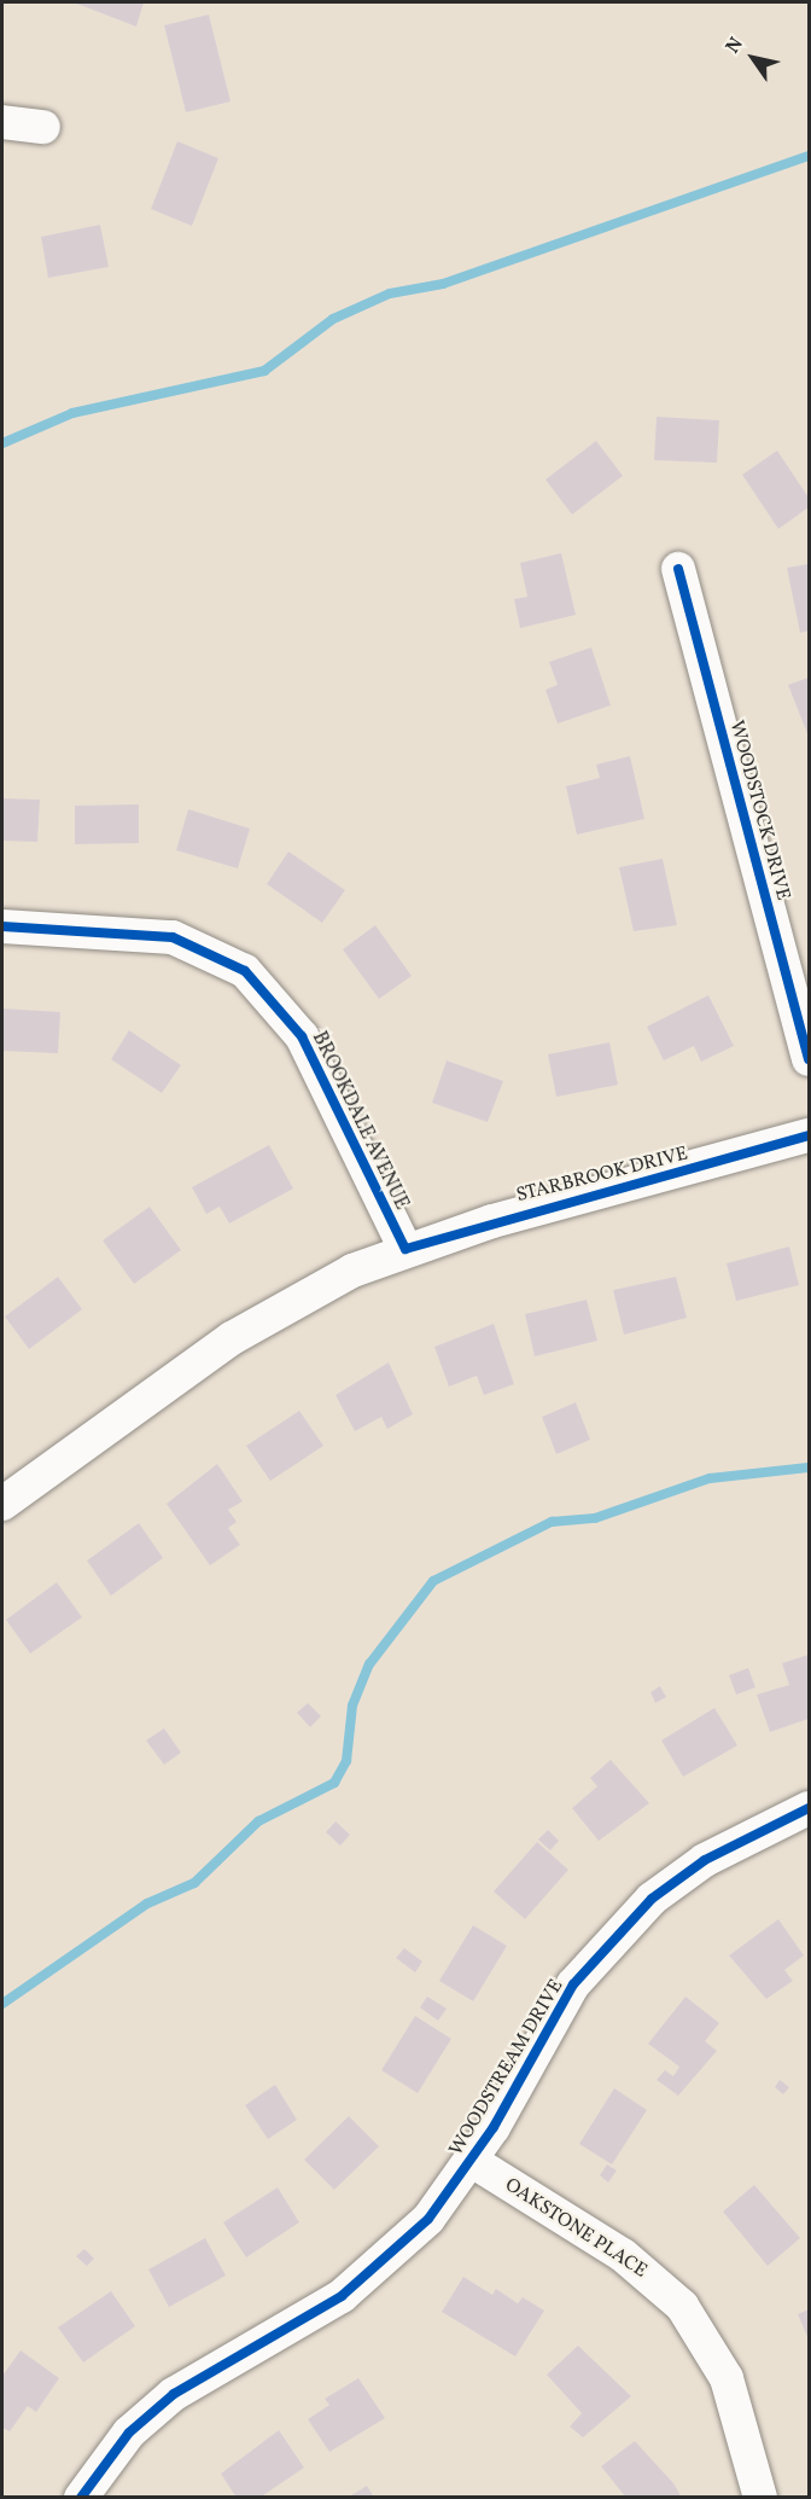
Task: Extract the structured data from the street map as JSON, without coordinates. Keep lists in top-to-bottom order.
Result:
{
  "streets": {
    "street": [
      "WOODSTOCK DRIVE",
      "BROOKDALE AVENUE",
      "STARBROOK DRIVE",
      "WOODSTREAM DRIVE",
      "OAKSTONE PLACE"
    ]
  },
  "crossings": [
    ["BROOKDALE AVENUE", "STARBROOK DRIVE"],
    ["WOODSTREAM DRIVE", "OAKSTONE PLACE"]
  ],
  "north": "top left"
}
